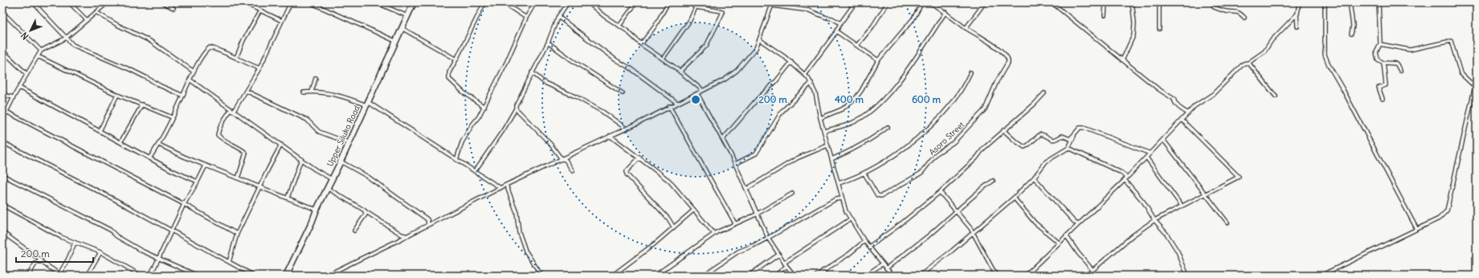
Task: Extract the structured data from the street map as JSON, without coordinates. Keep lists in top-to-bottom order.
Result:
{
  "streets": {
    "main road": ["Upper Siluko Road"],
    "street": ["Asoro Street"]
  },
  "scale_bar": "200 m",
  "north": "bottom left",
  "rings": ["200 m", "400 m", "600 m"]
}
